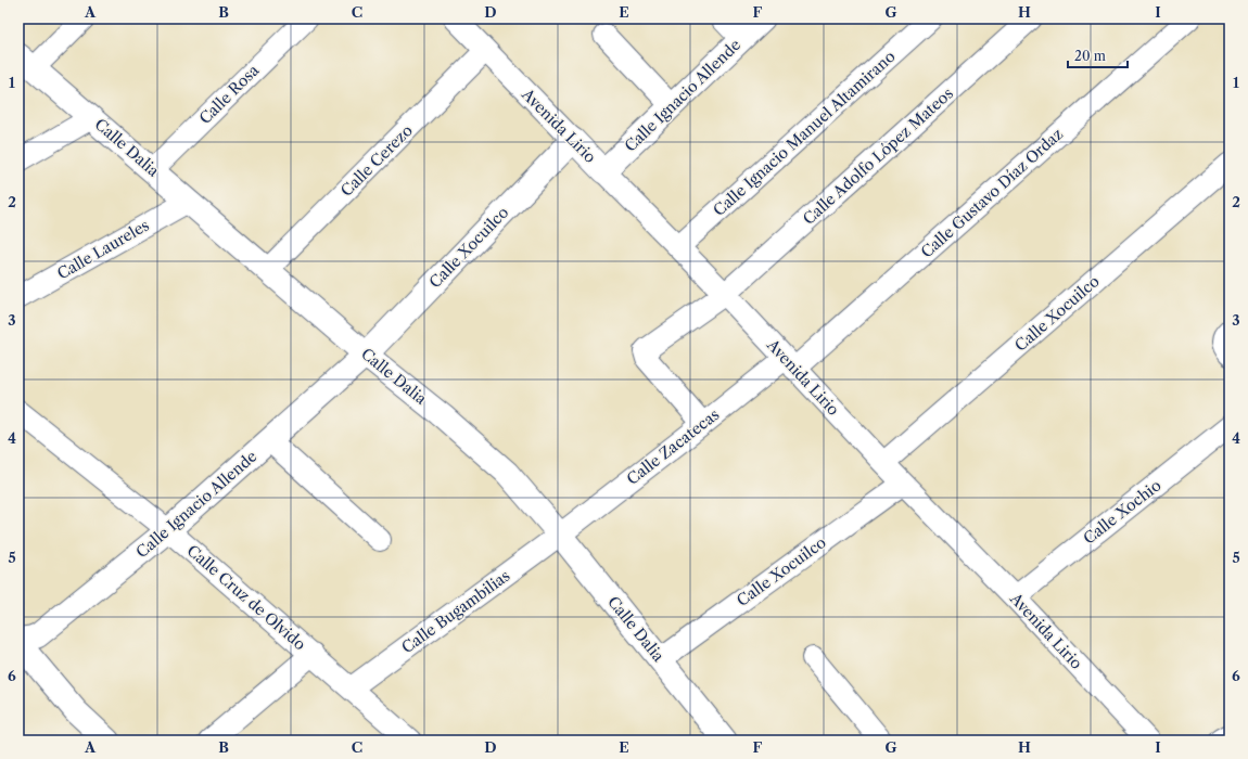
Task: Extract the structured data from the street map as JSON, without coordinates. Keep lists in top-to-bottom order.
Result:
{
  "streets": {
    "street": [
      "Calle Rosa",
      "Calle Ignacio Allende",
      "Avenida Lirio",
      "Calle Ignacio Manuel Altamirano",
      "Calle Dalia",
      "Calle Adolfo López Mateos",
      "Calle Cerezo",
      "Calle Gustavo Díaz Ordaz",
      "Calle Xocuilco",
      "Calle Laureles",
      "Calle Zacatecas",
      "Calle Xochio",
      "Calle Cruz de Olvido",
      "Calle Bugambilias"
    ]
  },
  "crossings": [
    ["Calle Rosa", "Calle Dalia"],
    ["Calle Ignacio Allende", "Avenida Lirio"],
    ["Calle Ignacio Allende", "Calle Dalia"],
    ["Calle Ignacio Allende", "Calle Xocuilco"],
    ["Calle Ignacio Allende", "Calle Cruz de Olvido"],
    ["Avenida Lirio", "Calle Ignacio Manuel Altamirano"],
    ["Avenida Lirio", "Calle Adolfo López Mateos"],
    ["Avenida Lirio", "Calle Cerezo"],
    ["Avenida Lirio", "Calle Gustavo Díaz Ordaz"],
    ["Avenida Lirio", "Calle Xocuilco"],
    ["Avenida Lirio", "Calle Zacatecas"],
    ["Avenida Lirio", "Calle Xochio"],
    ["Calle Dalia", "Calle Cerezo"],
    ["Calle Dalia", "Calle Xocuilco"],
    ["Calle Dalia", "Calle Laureles"],
    ["Calle Dalia", "Calle Zacatecas"],
    ["Calle Dalia", "Calle Bugambilias"],
    ["Calle Adolfo López Mateos", "Calle Zacatecas"],
    ["Calle Gustavo Díaz Ordaz", "Calle Zacatecas"],
    ["Calle Zacatecas", "Calle Bugambilias"],
    ["Calle Cruz de Olvido", "Calle Bugambilias"]
  ],
  "scale_bar": "20 m",
  "grid": {
    "columns": [
      "A",
      "B",
      "C",
      "D",
      "E",
      "F",
      "G",
      "H",
      "I"
    ],
    "rows": [
      "1",
      "2",
      "3",
      "4",
      "5",
      "6"
    ]
  }
}
